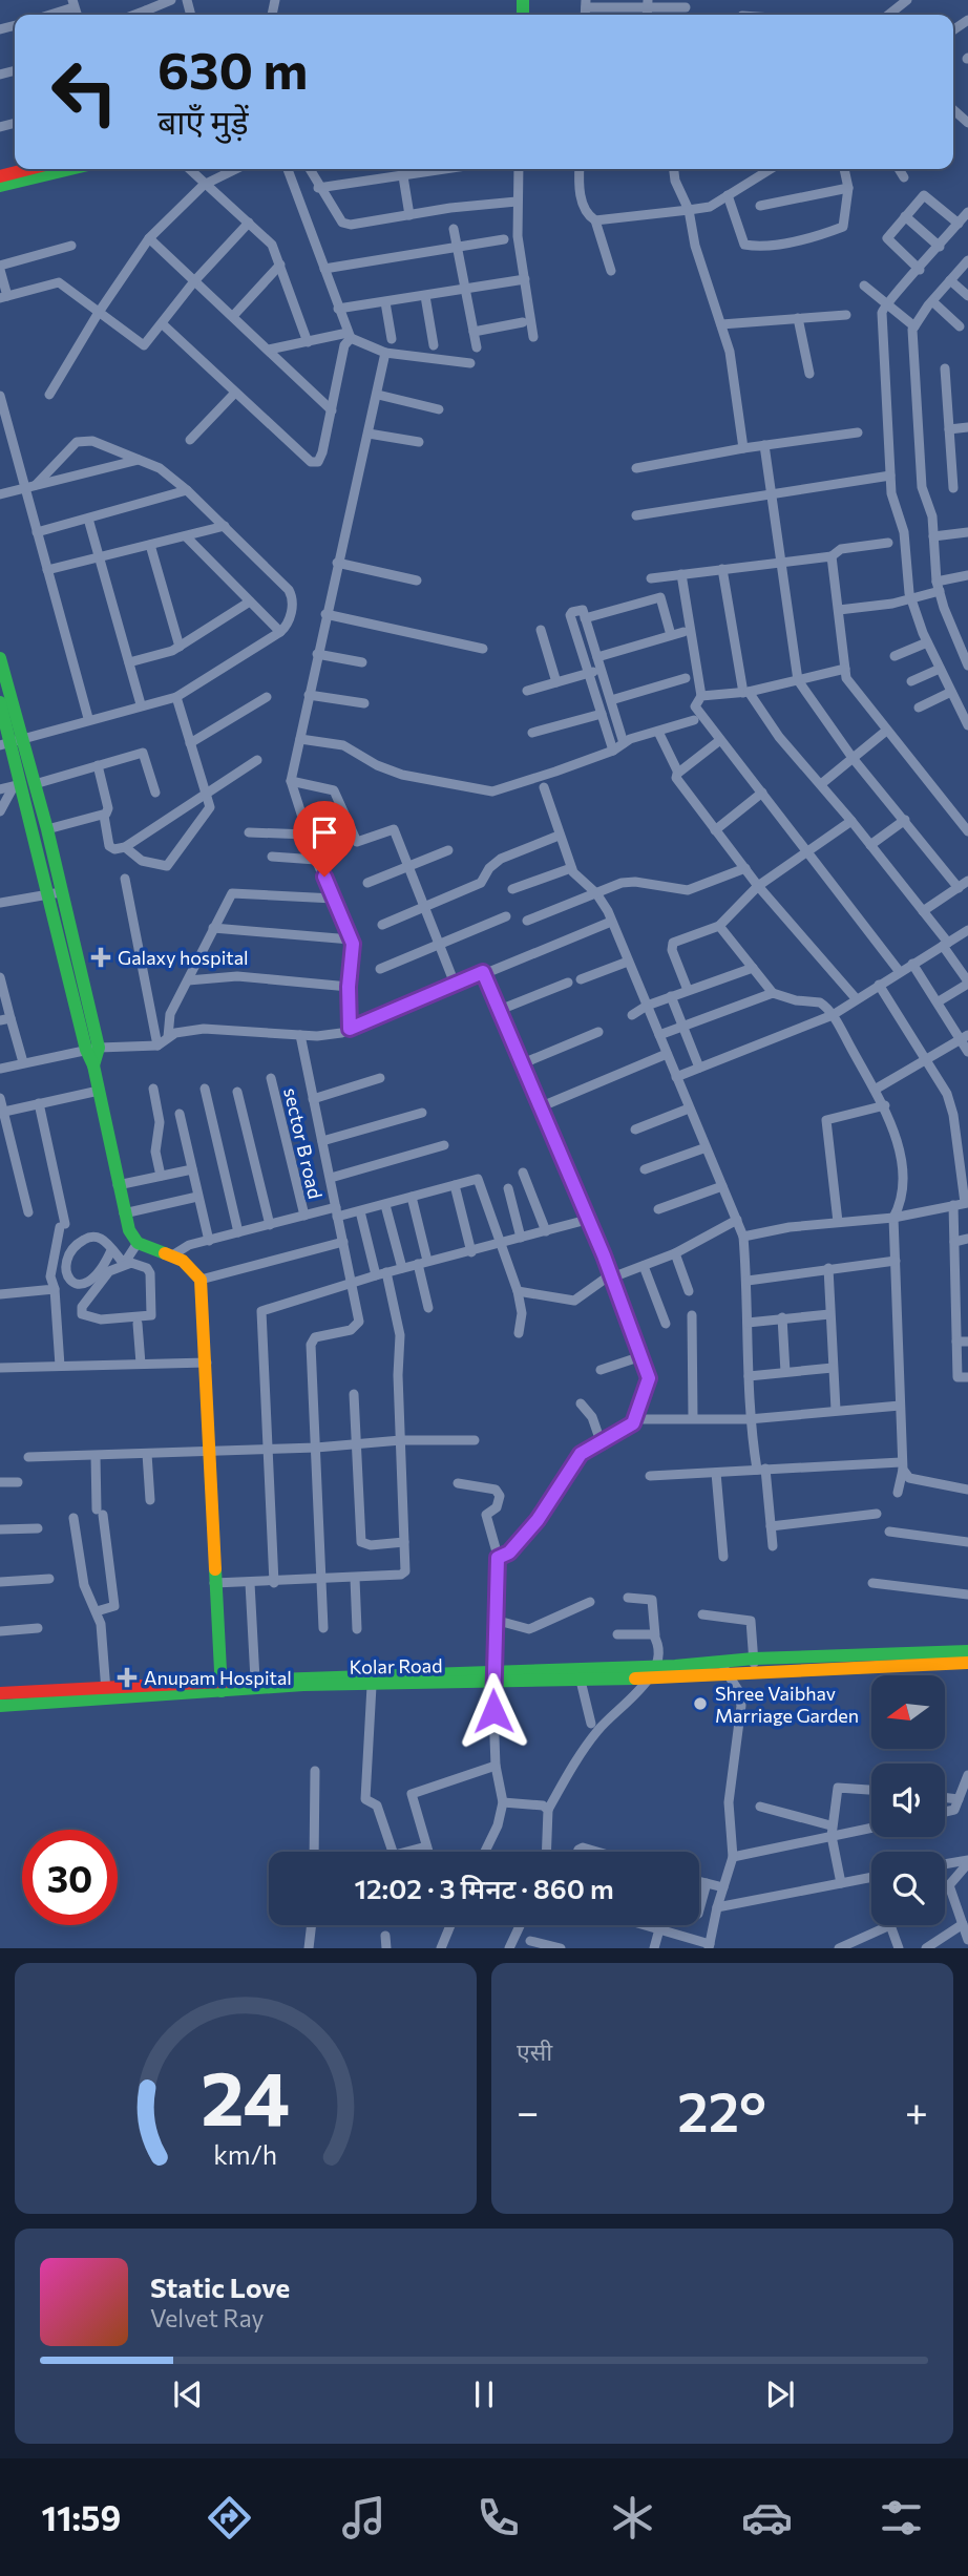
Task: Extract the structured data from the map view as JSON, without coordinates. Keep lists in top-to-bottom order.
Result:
{
  "streets": {
    "main road": ["Kolar Road"],
    "street": ["sector B road"]
  },
  "places": {
    "health": ["Galaxy hospital", "Anupam Hospital"],
    "other": ["Shree Vaibhav Marriage Garden"]
  },
  "north": "left",
  "page": {
    "turn": ["630 m", "बाएँ मुड़ें"],
    "limit": "30",
    "trip": "12:02 · 3 मिनट · 860 m",
    "tile": "एसी",
    "heat": ["−", "22°", "+"],
    "song": ["Static Love", "Velvet Ray"],
    "tabs": "11:59",
    "gauge": ["24", "km/h"]
  }
}
